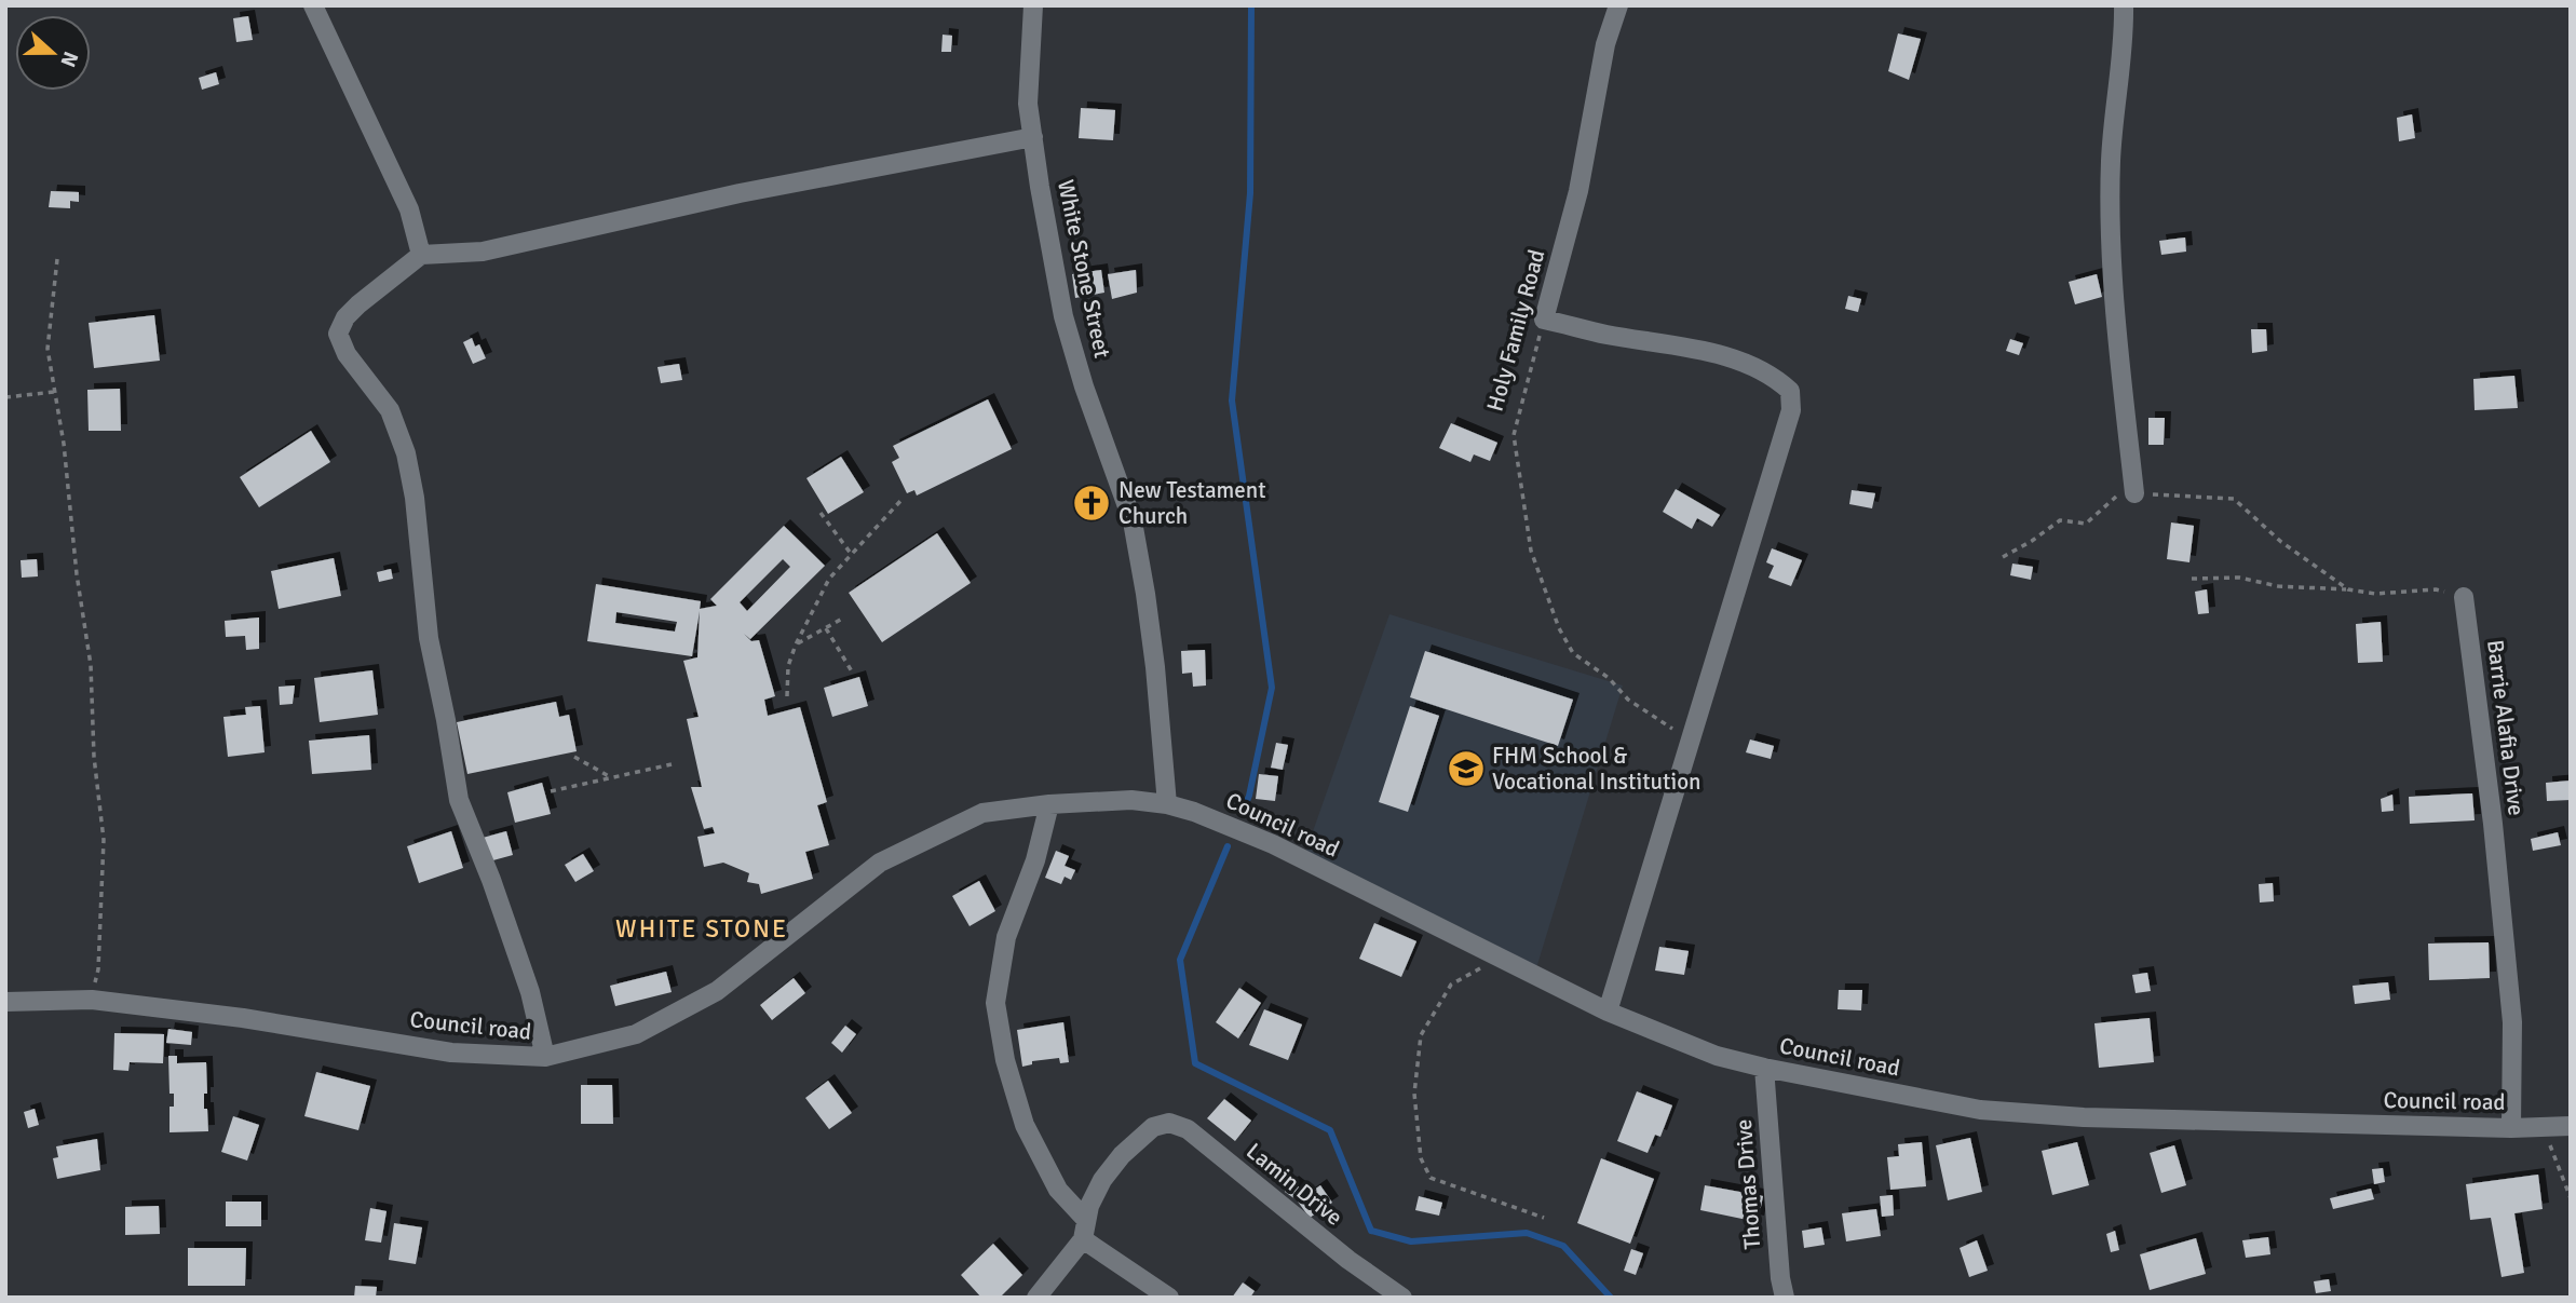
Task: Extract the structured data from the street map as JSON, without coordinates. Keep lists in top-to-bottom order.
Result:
{
  "streets": {
    "street": [
      "White Stone Street",
      "Holy Family Road",
      "Barrie Alafia Drive",
      "Council road",
      "Lamin Drive",
      "Thomas Drive"
    ]
  },
  "crossings": [
    ["White Stone Street", "Council road"],
    ["Barrie Alafia Drive", "Council road"],
    ["Council road", "Thomas Drive"]
  ],
  "districts": ["WHITE STONE"],
  "places": {
    "church": ["New Testament Church"],
    "school or university": ["FHM School & Vocational Institution"]
  },
  "north": "right"
}
